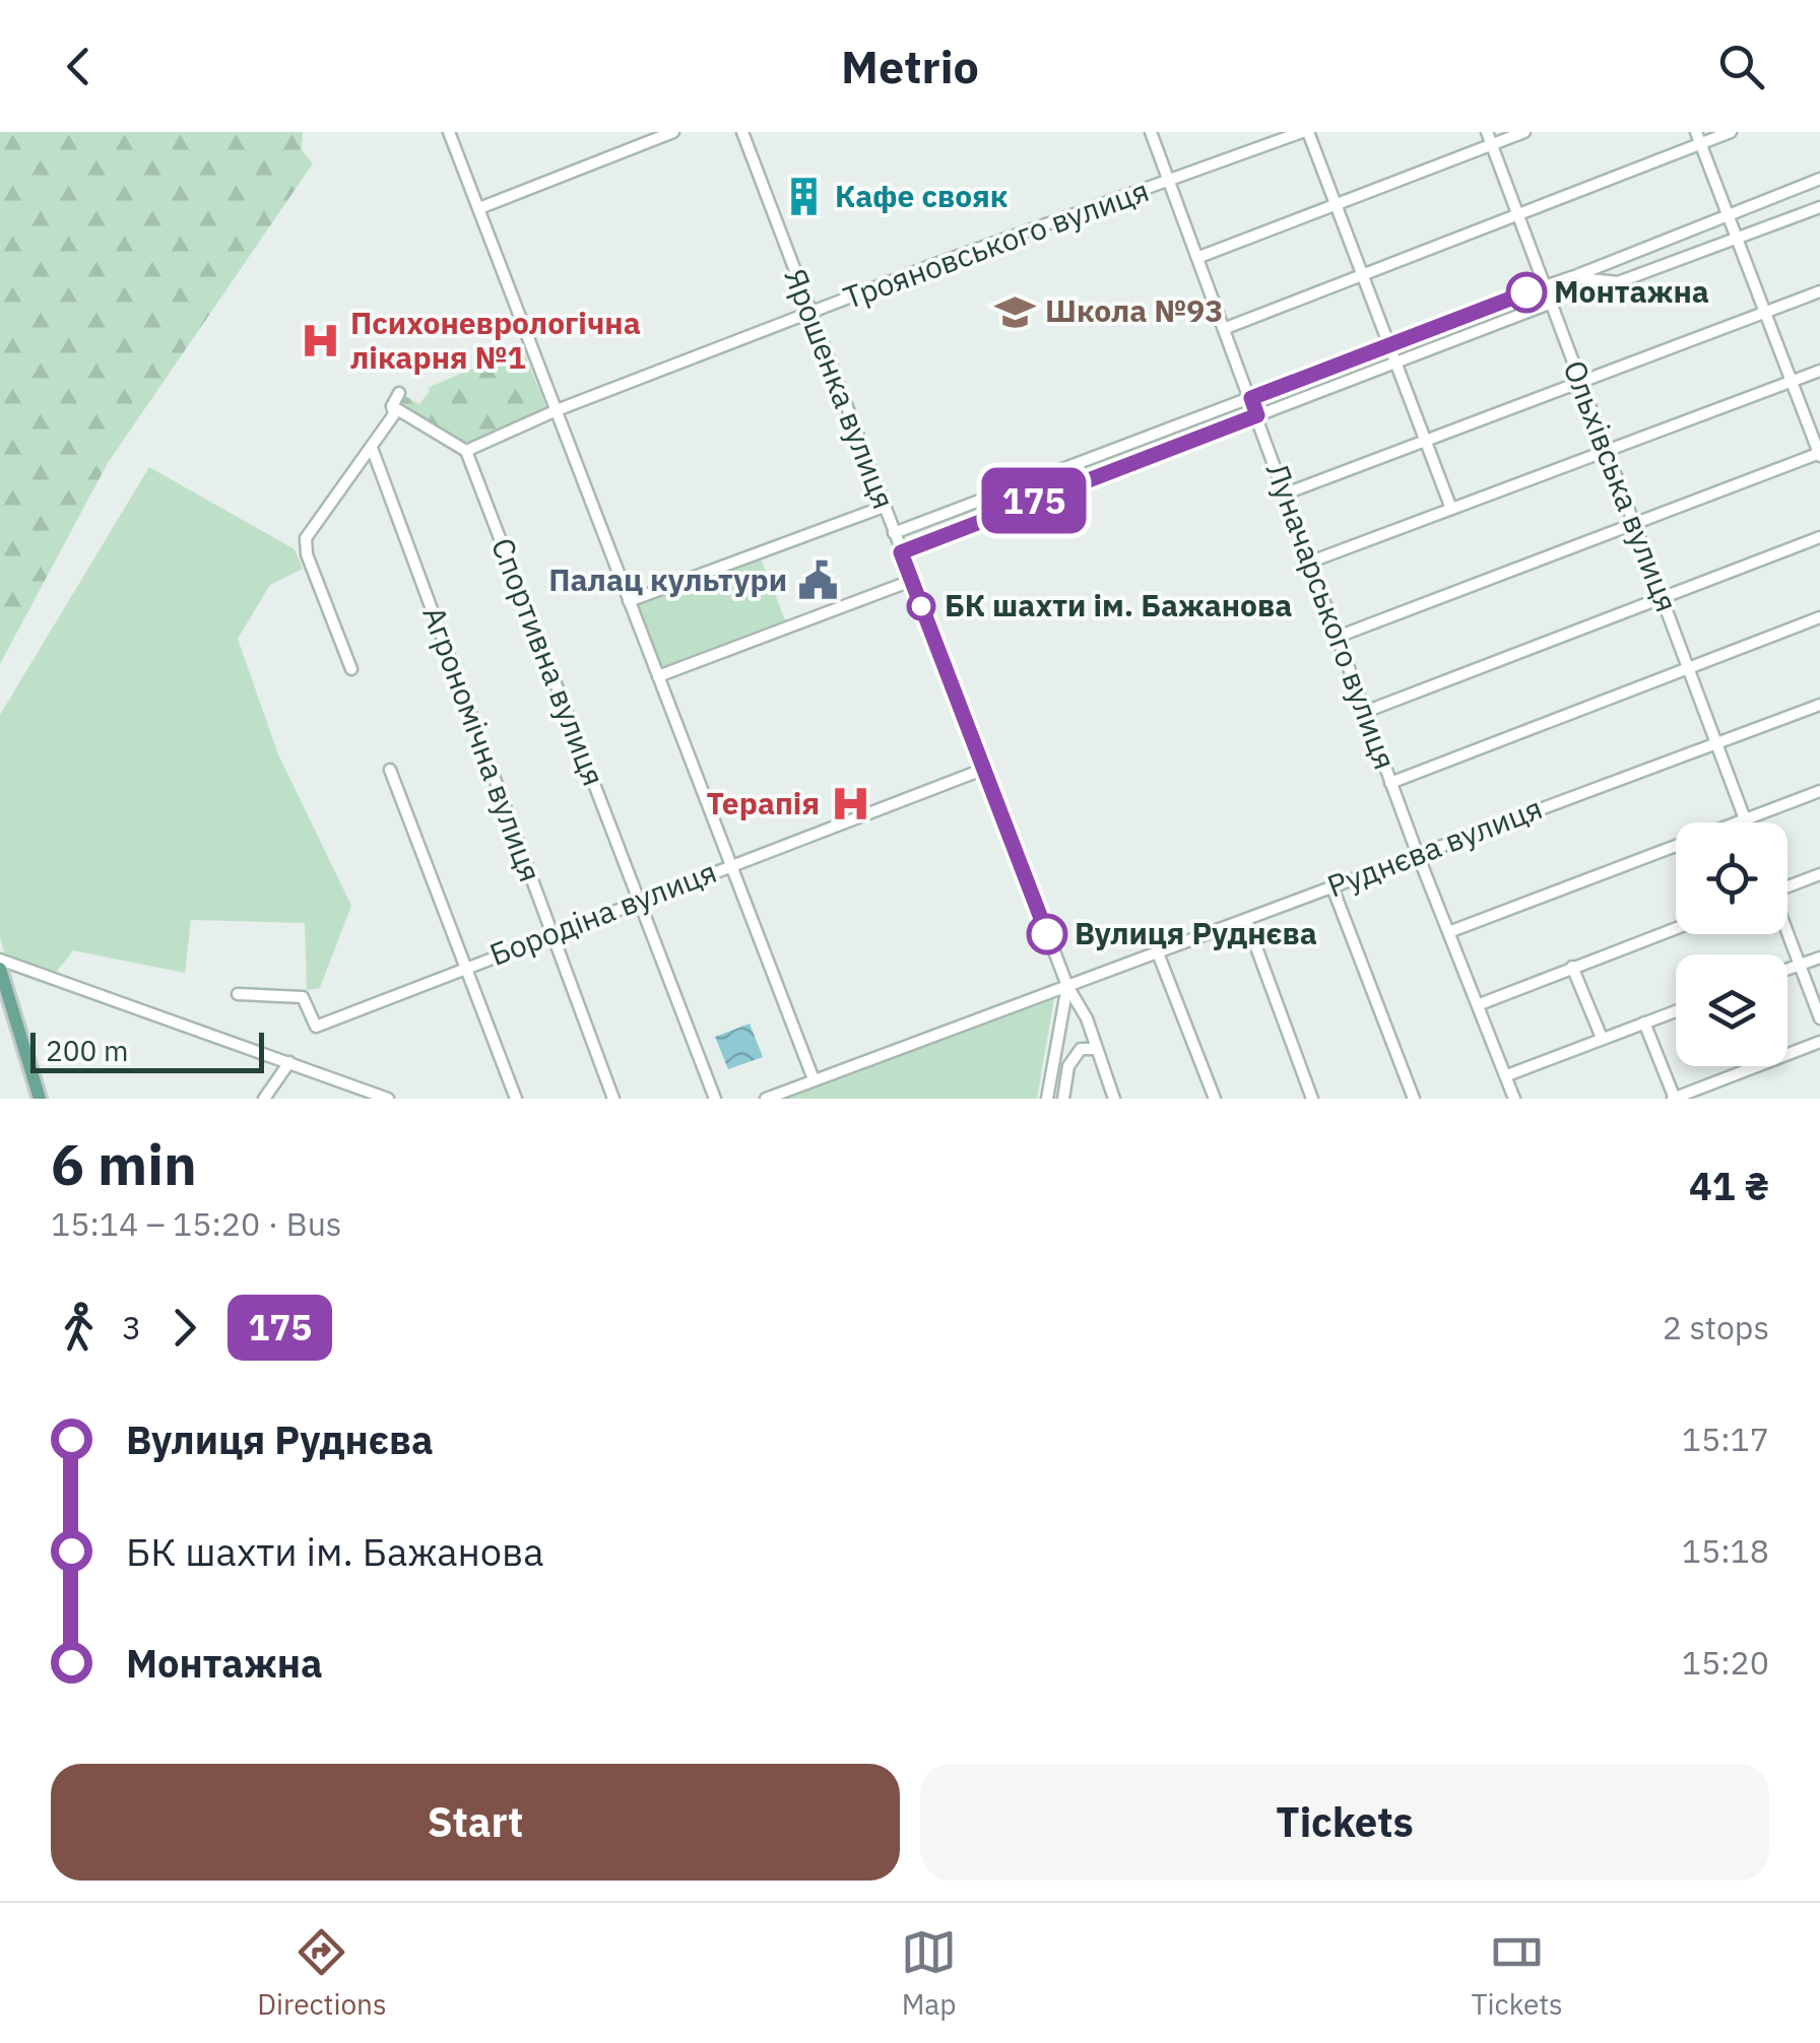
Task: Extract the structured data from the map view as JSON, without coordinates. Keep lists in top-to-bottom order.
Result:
{
  "streets": {
    "street": [
      "Трояновського вулиця",
      "Ярошенка вулиця",
      "Ольхівська вулиця",
      "Луначарського вулиця",
      "Спортивна вулиця",
      "Агрономічна вулиця",
      "Руднєва вулиця",
      "Бородіна вулиця"
    ]
  },
  "crossings": [
    ["Трояновського вулиця", "Ярошенка вулиця"],
    ["Трояновського вулиця", "Луначарського вулиця"],
    ["Трояновського вулиця", "Спортивна вулиця"],
    ["Ярошенка вулиця", "Руднєва вулиця"],
    ["Ярошенка вулиця", "Бородіна вулиця"],
    ["Ольхівська вулиця", "Руднєва вулиця"],
    ["Луначарського вулиця", "Руднєва вулиця"],
    ["Спортивна вулиця", "Бородіна вулиця"],
    ["Агрономічна вулиця", "Бородіна вулиця"]
  ],
  "places": {
    "building": ["Кафе свояк"],
    "other": ["Монтажна", "БК шахти ім. Бажанова", "Вулиця Руднєва"],
    "school or university": ["Школа №93"],
    "hospital": ["Психоневрологічна лікарня №1", "Терапія"],
    "public building": ["Палац культури"]
  },
  "lines": ["bus line 175"],
  "scale_bar": "200 m",
  "page": {
    "header": "Metrio",
    "on_map": "175",
    "scale": "200 m",
    "heading": ["6 min", "15:14 – 15:20 · Bus", "41 ₴"],
    "legs": ["3", "175", "2 stops"],
    "list": [
      {
        "name": "Вулиця Руднєва",
        "value": "15:17"
      },
      {
        "name": "БК шахти ім. Бажанова",
        "value": "15:18"
      },
      {
        "name": "Монтажна",
        "value": "15:20"
      }
    ],
    "buttons": ["Start", "Tickets"],
    "tabs": ["Directions", "Map", "Tickets"]
  }
}
